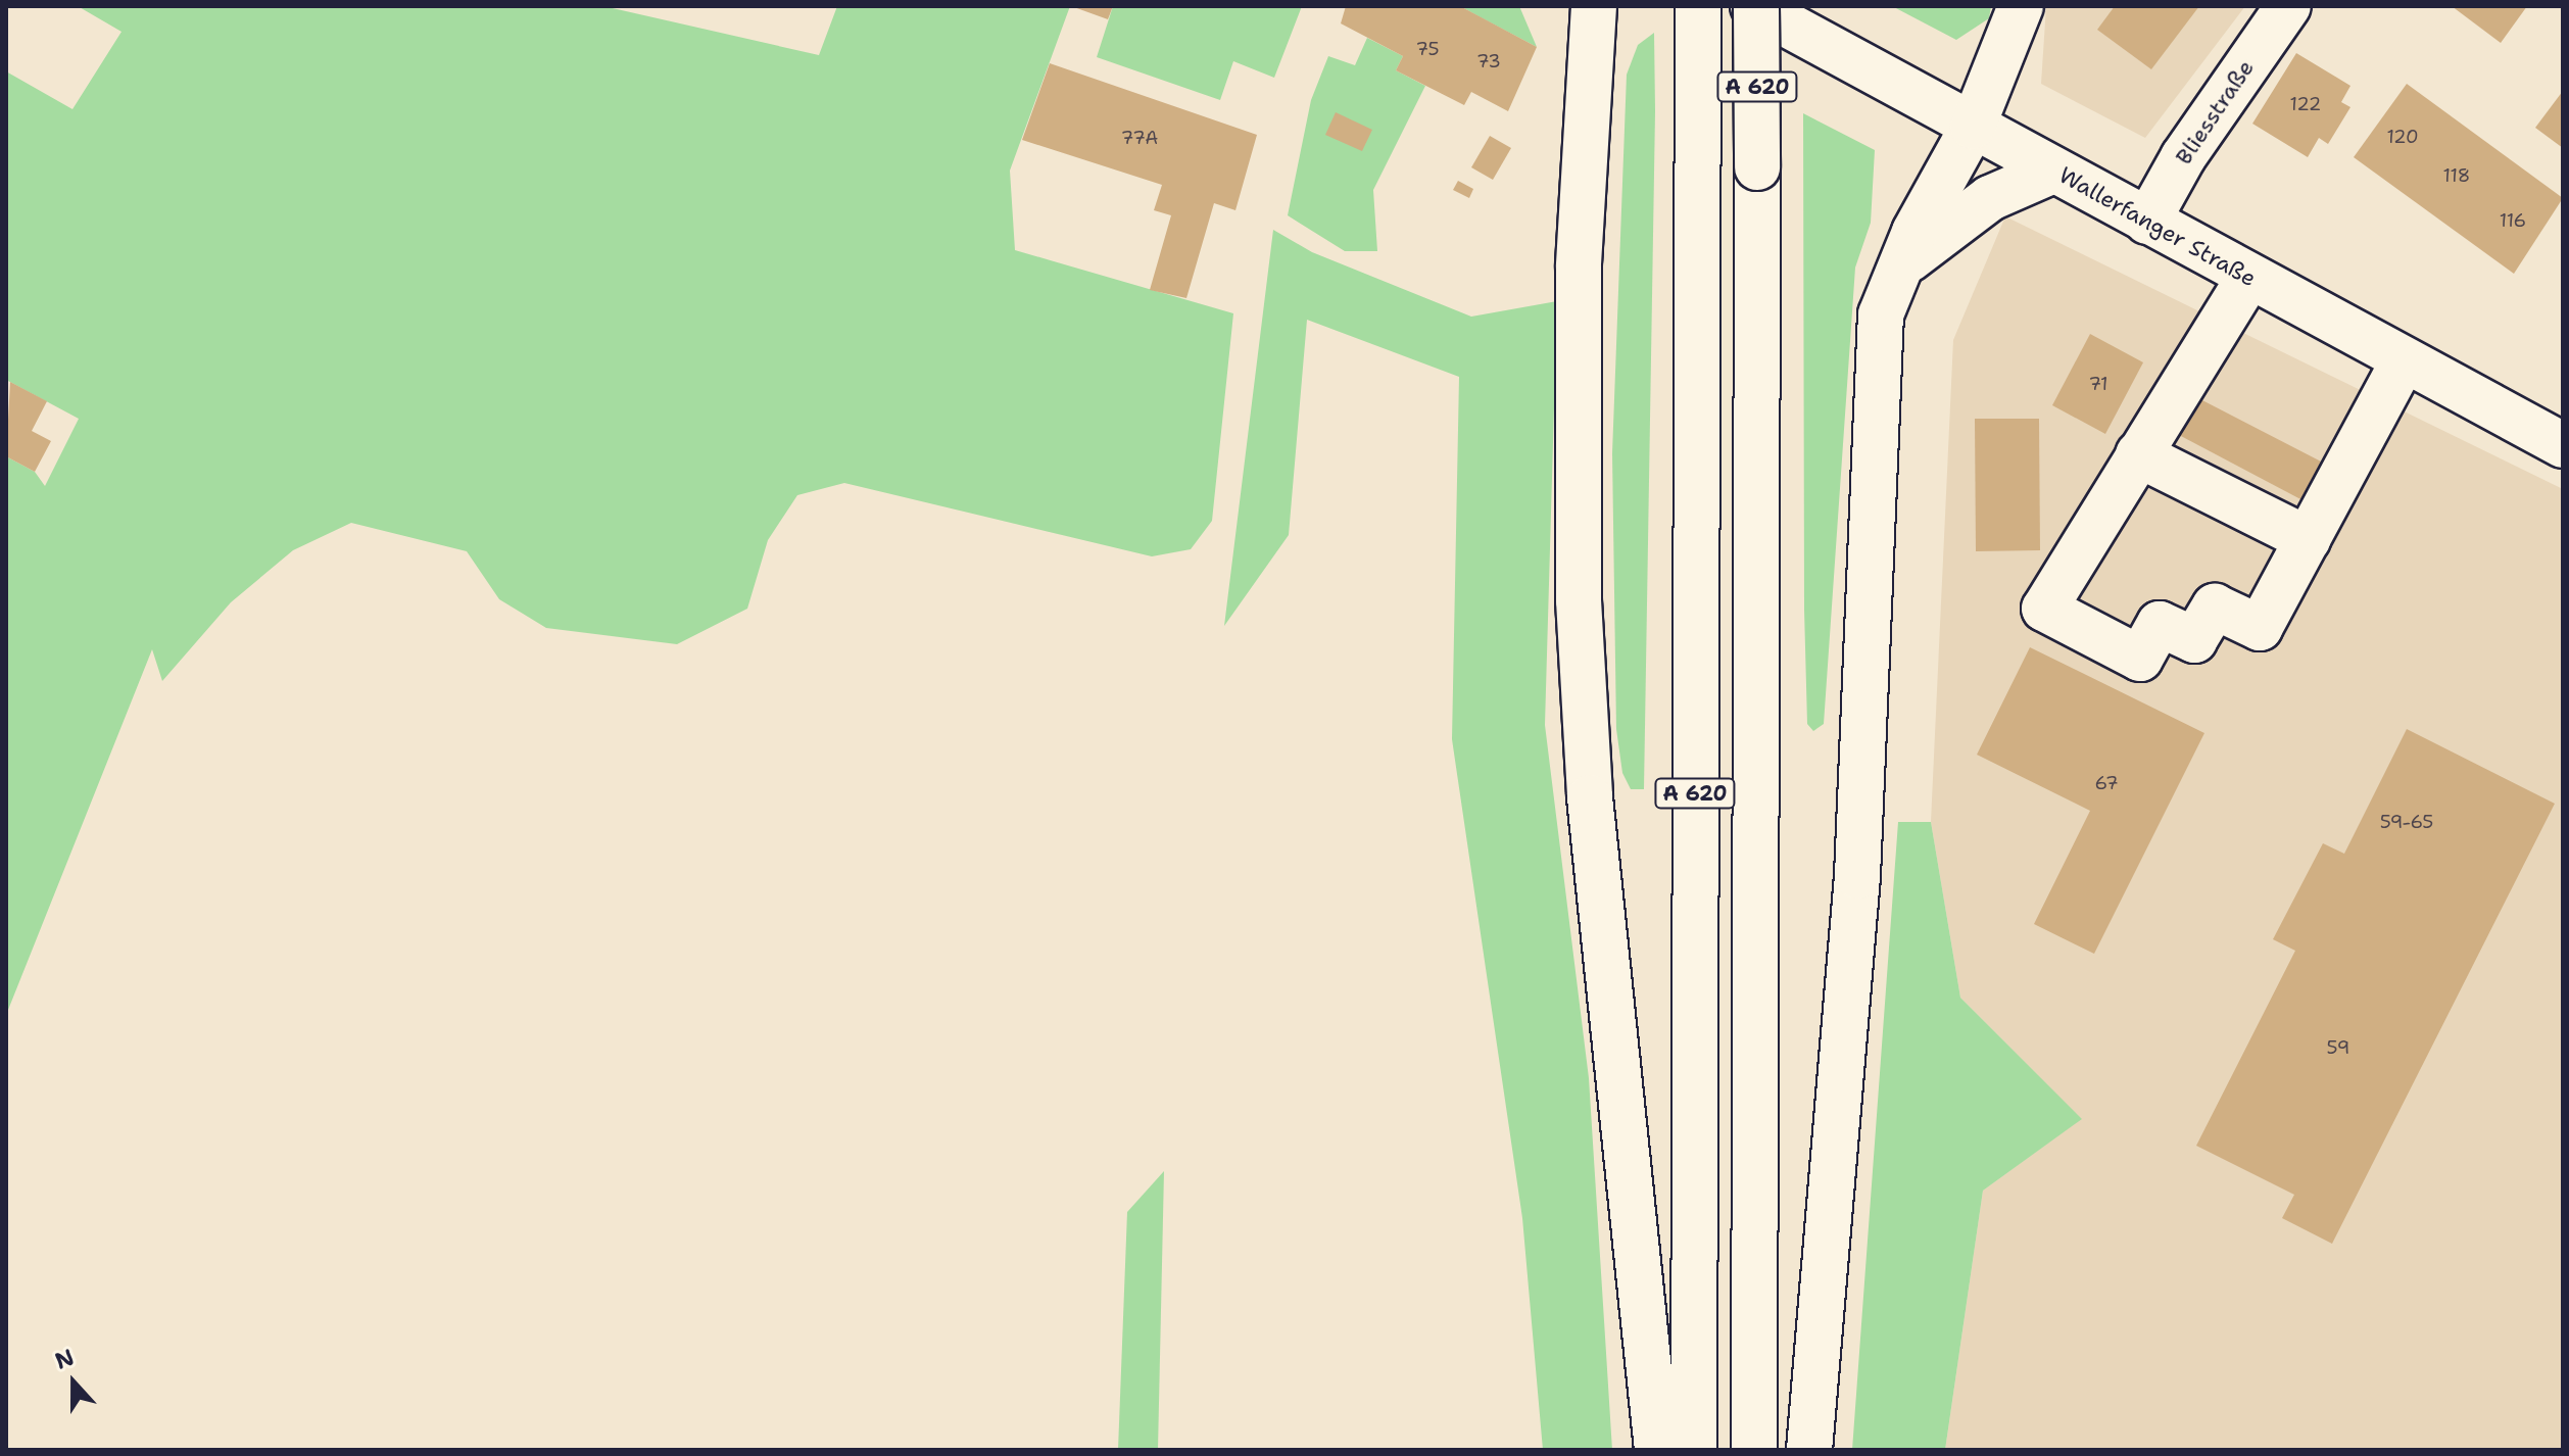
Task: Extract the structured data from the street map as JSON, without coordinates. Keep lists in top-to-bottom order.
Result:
{
  "streets": {
    "main road": ["A 620", "Bliesstraße", "Wallerfanger Straße"]
  },
  "crossings": [
    ["A 620", "Wallerfanger Straße"],
    ["Bliesstraße", "Wallerfanger Straße"]
  ],
  "house_numbers": [
    "75",
    "73",
    "122",
    "120",
    "77A",
    "118",
    "116",
    "71",
    "67",
    "59-65",
    "59"
  ],
  "north": "top"
}
